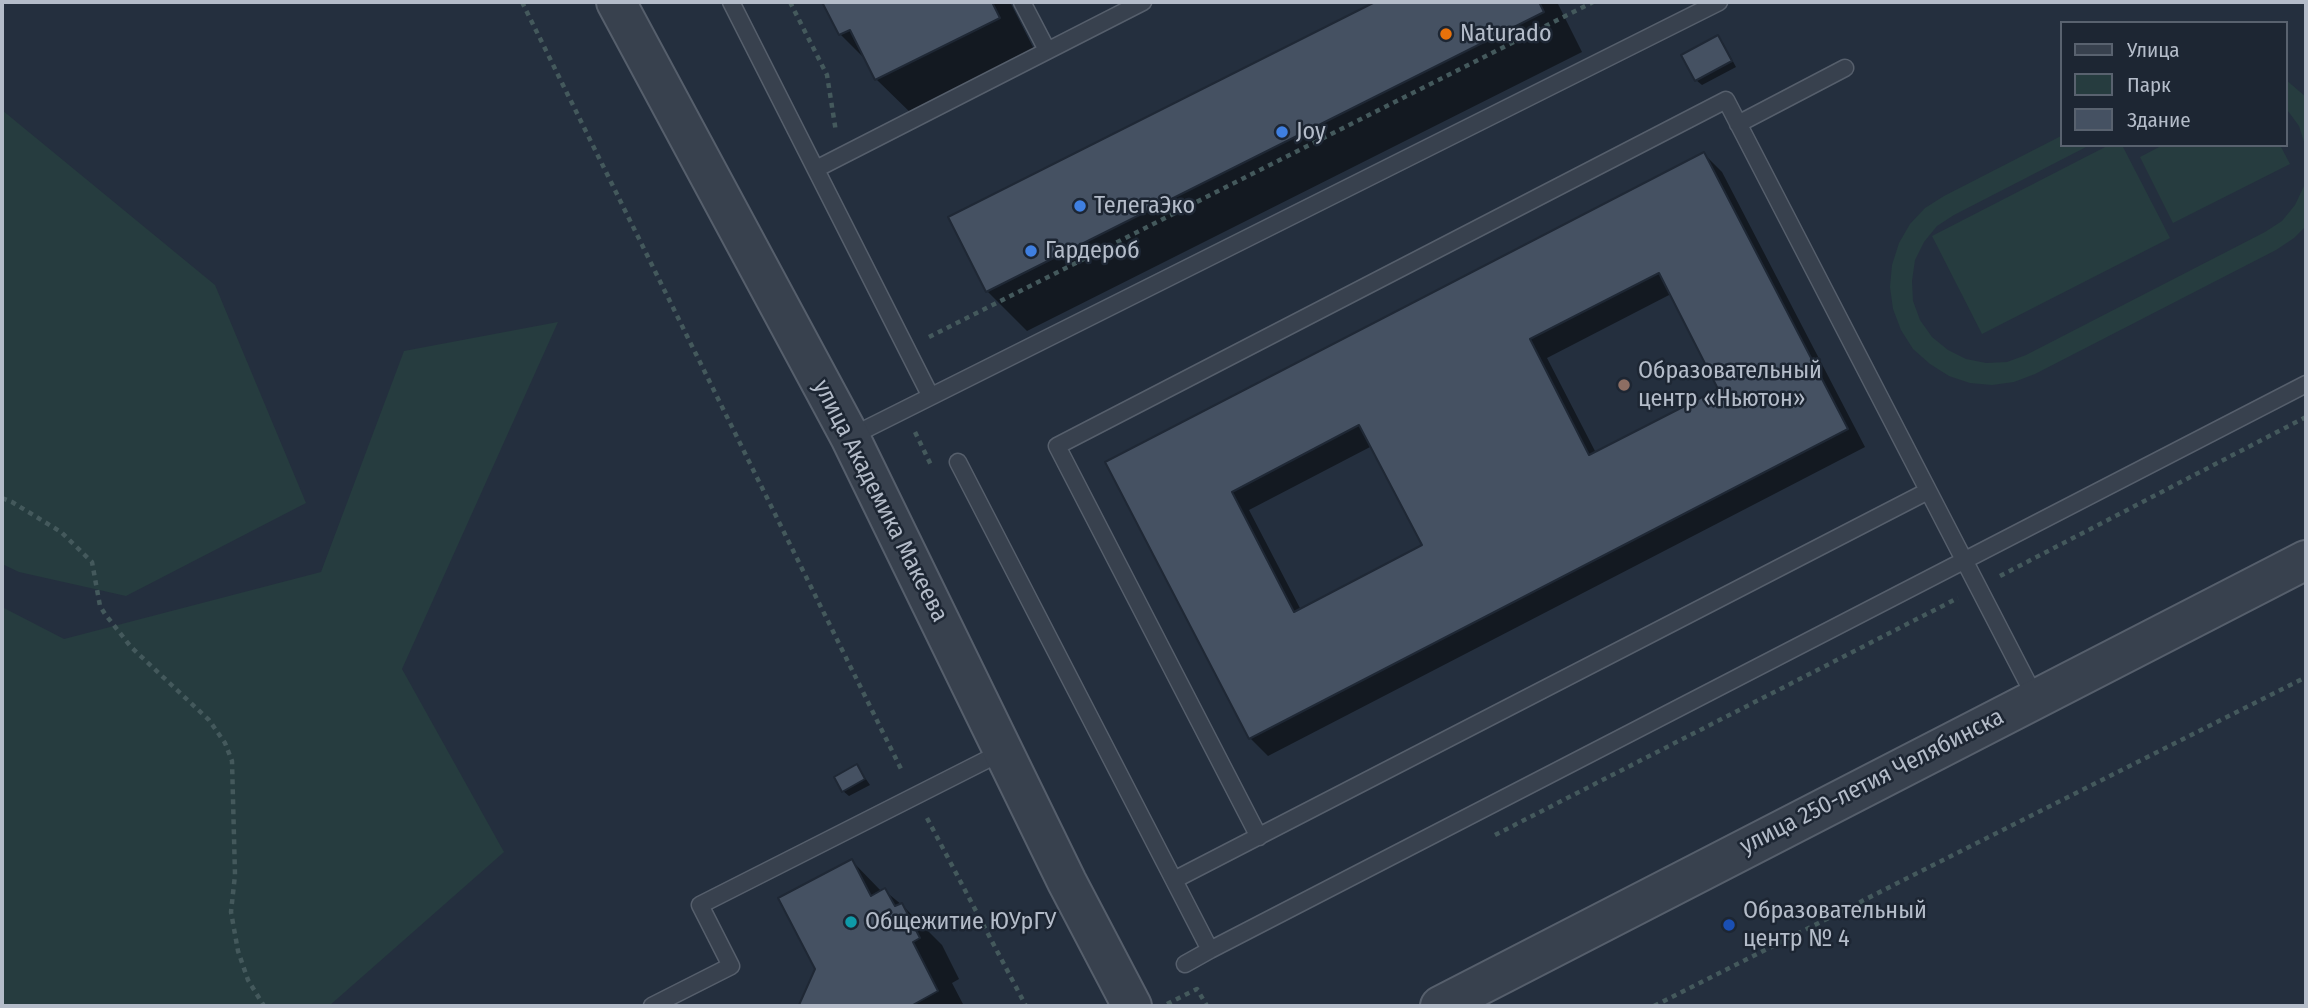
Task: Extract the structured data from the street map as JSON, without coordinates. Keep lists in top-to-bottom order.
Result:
{
  "streets": {
    "street": ["улица Академика Макеева", "улица 250-летия Челябинска"]
  },
  "places": [
    "Naturado",
    "Joy",
    "ТелегаЭко",
    "Гардероб",
    "Образовательный центр «Ньютон»",
    "Общежитие ЮУрГУ",
    "Образовательный центр № 4"
  ],
  "legend": ["Улица", "Парк", "Здание"]
}
